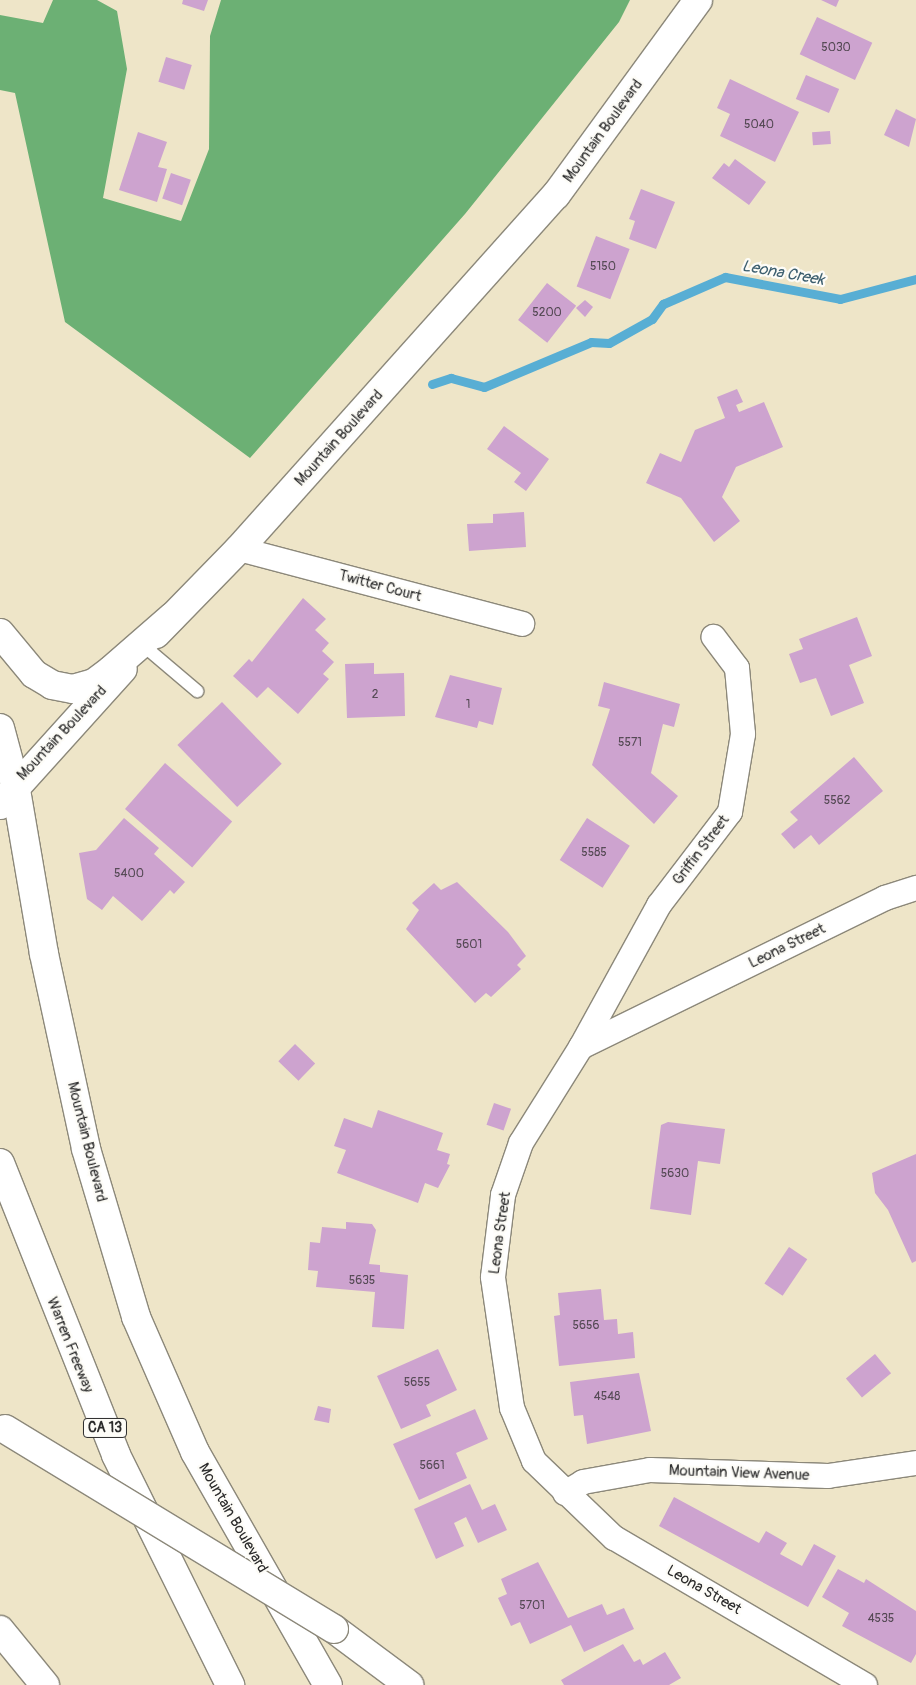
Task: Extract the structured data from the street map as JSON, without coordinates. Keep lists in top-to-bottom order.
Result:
{
  "streets": {
    "main road": ["Mountain Boulevard", "Warren Freeway", "CA 13"],
    "street": [
      "Twitter Court",
      "Griffin Street",
      "Leona Street",
      "Mountain View Avenue"
    ]
  },
  "crossings": [
    ["Mountain Boulevard", "Twitter Court"],
    ["Griffin Street", "Leona Street"],
    ["Leona Street", "Mountain View Avenue"]
  ],
  "water": ["Leona Creek"],
  "house_numbers": [
    "5030",
    "5040",
    "5150",
    "5200",
    "2",
    "1",
    "5571",
    "5562",
    "5585",
    "5400",
    "5601",
    "5630",
    "5635",
    "5656",
    "5655",
    "4548",
    "5661",
    "5701",
    "4535"
  ]
}
